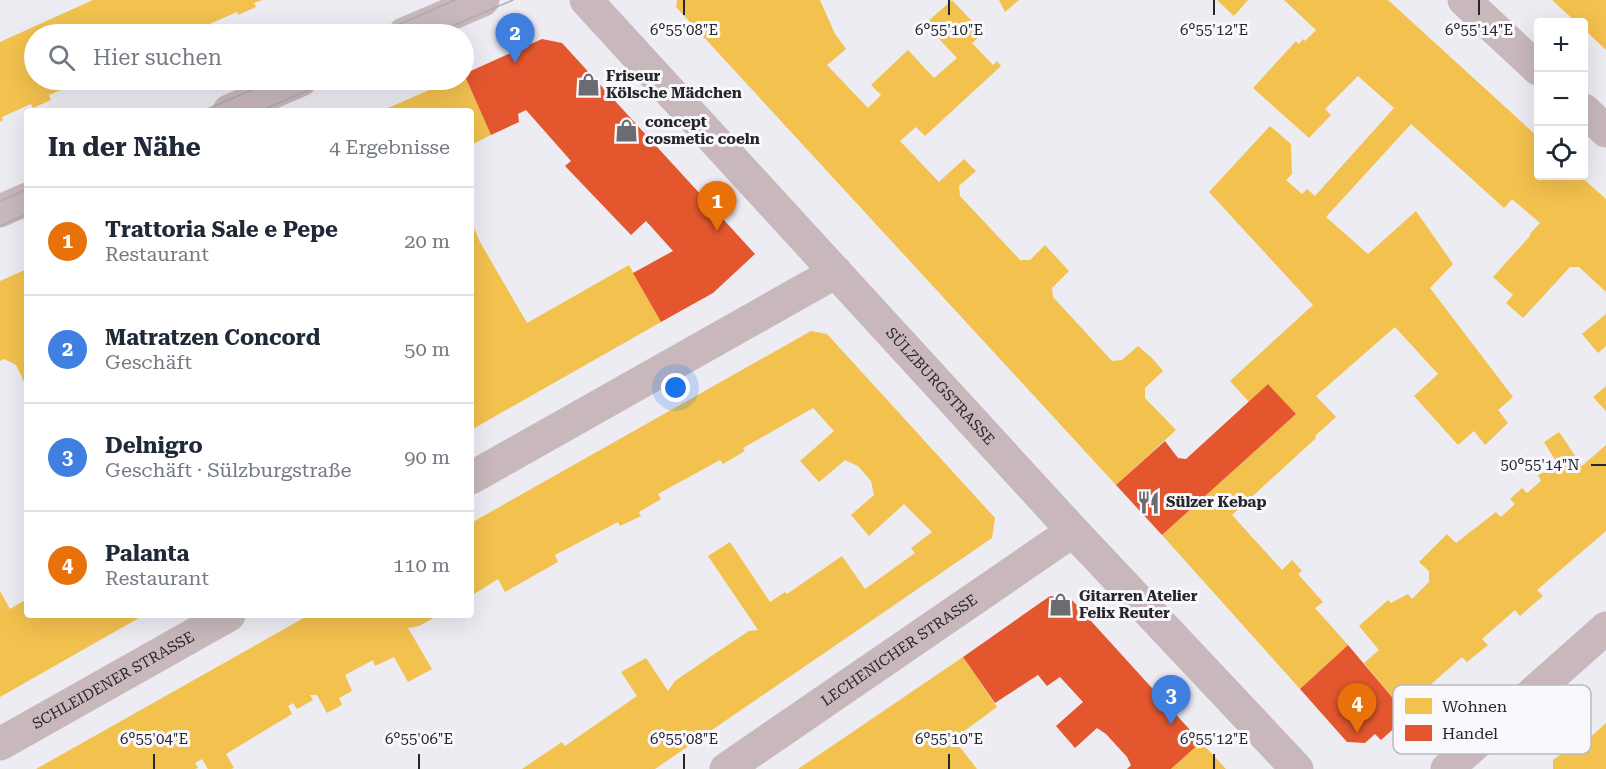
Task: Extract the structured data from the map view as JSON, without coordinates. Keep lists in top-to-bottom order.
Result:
{
  "streets": {
    "street": ["SÜLZBURGSTRASSE", "LECHENICHER STRASSE", "SCHLEIDENER STRASSE"]
  },
  "crossings": [
    ["SÜLZBURGSTRASSE", "LECHENICHER STRASSE"]
  ],
  "places": {
    "shop": ["Friseur Kölsche Mädchen", "concept cosmetic coeln", "Gitarren Atelier Felix Reuter"],
    "restaurant": ["Sülzer Kebap"]
  },
  "legend": ["Wohnen", "Handel"],
  "page": {
    "pins": [
      "2",
      "1",
      "3",
      "4"
    ],
    "map_buttons": ["+", "−"],
    "search": "Hier suchen",
    "heading": ["In der Nähe", "4 Ergebnisse"],
    "list": [
      {
        "mark": "1",
        "name": "Trattoria Sale e Pepe",
        "note": "Restaurant",
        "value": "20 m"
      },
      {
        "mark": "2",
        "name": "Matratzen Concord",
        "note": "Geschäft",
        "value": "50 m"
      },
      {
        "mark": "3",
        "name": "Delnigro",
        "note": "Geschäft · Sülzburgstraße",
        "value": "90 m"
      },
      {
        "mark": "4",
        "name": "Palanta",
        "note": "Restaurant",
        "value": "110 m"
      }
    ]
  },
  "coordinates": [
    "6°55'08\"E",
    "6°55'10\"E",
    "6°55'12\"E",
    "6°55'14\"E",
    "50°55'14\"N",
    "6°55'04\"E",
    "6°55'06\"E"
  ]
}
